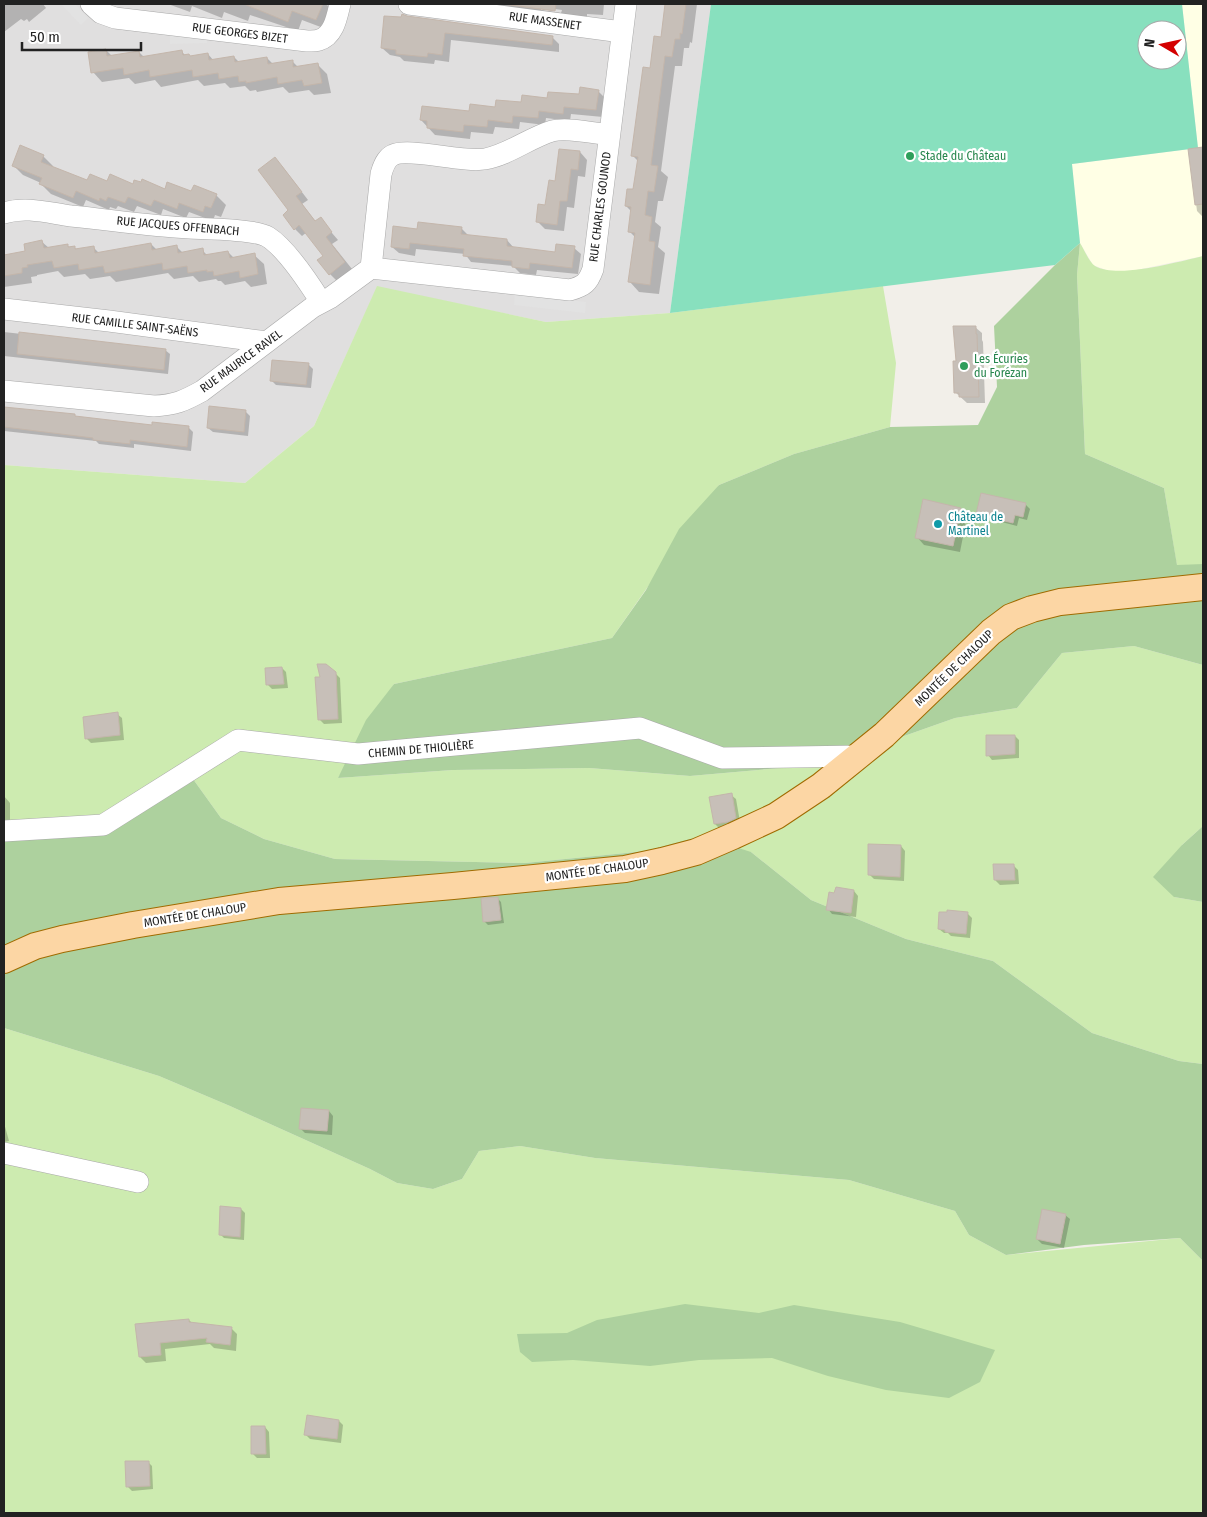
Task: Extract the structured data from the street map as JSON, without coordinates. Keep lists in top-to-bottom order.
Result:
{
  "streets": {
    "main road": ["MONTÉE DE CHALOUP"],
    "street": [
      "RUE MASSENET",
      "RUE GEORGES BIZET",
      "RUE CHARLES GOUNOD",
      "RUE JACQUES OFFENBACH",
      "RUE CAMILLE SAINT-SAËNS",
      "RUE MAURICE RAVEL",
      "CHEMIN DE THIOLIÈRE"
    ]
  },
  "crossings": [
    ["RUE MASSENET", "RUE CHARLES GOUNOD"],
    ["RUE CHARLES GOUNOD", "RUE MAURICE RAVEL"],
    ["RUE JACQUES OFFENBACH", "RUE MAURICE RAVEL"],
    ["RUE CAMILLE SAINT-SAËNS", "RUE MAURICE RAVEL"],
    ["MONTÉE DE CHALOUP", "CHEMIN DE THIOLIÈRE"]
  ],
  "places": ["Stade du Château", "Les Écuries du Forézan", "Château de Martinel"],
  "scale_bar": "50 m",
  "north": "left"
}
